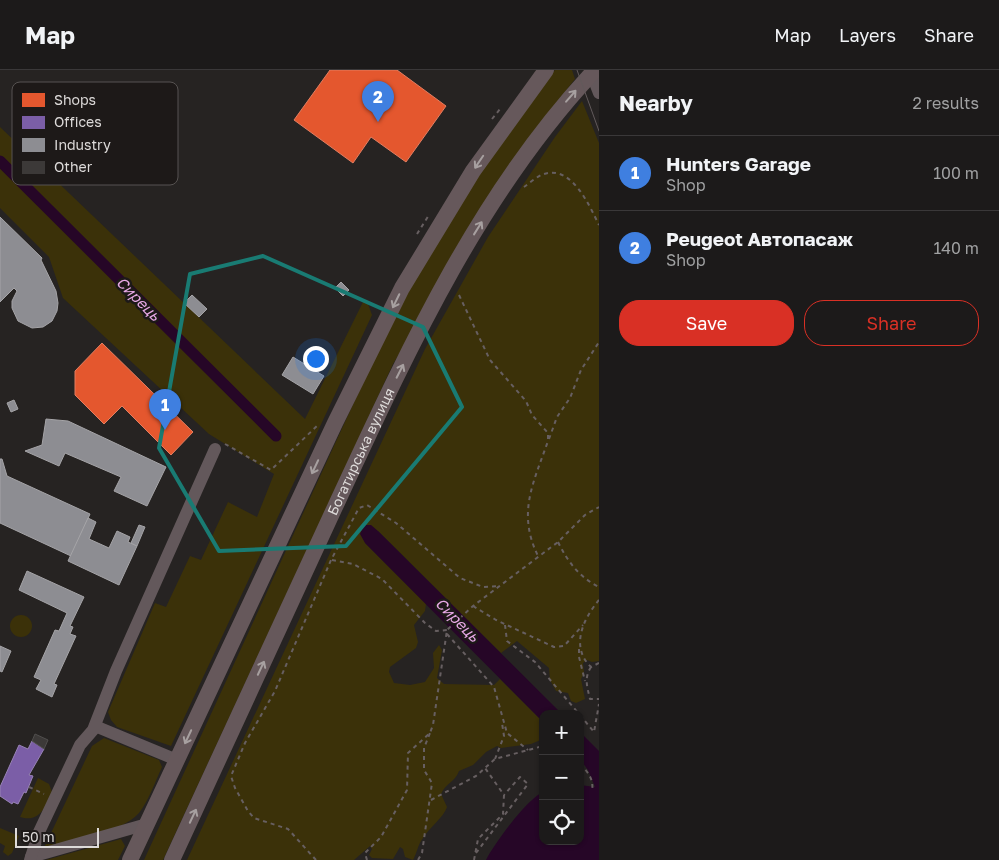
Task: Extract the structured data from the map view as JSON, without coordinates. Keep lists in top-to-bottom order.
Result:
{
  "streets": {
    "main road": ["Богатирська вулиця"]
  },
  "water": ["Сирець"],
  "legend": [
    "Shops",
    "Offices",
    "Industry",
    "Other"
  ],
  "scale_bar": "50 m",
  "page": {
    "header": "Map",
    "nav": ["Map", "Layers", "Share"],
    "heading": ["Nearby", "2 results"],
    "pins": ["2", "1"],
    "list": [
      {
        "mark": "1",
        "name": "Hunters Garage",
        "note": "Shop",
        "value": "100 m"
      },
      {
        "mark": "2",
        "name": "Peugeot Автопасаж",
        "note": "Shop",
        "value": "140 m"
      }
    ],
    "buttons": ["Save", "Share"],
    "map_buttons": ["+", "−"],
    "scale": "50 m"
  }
}
